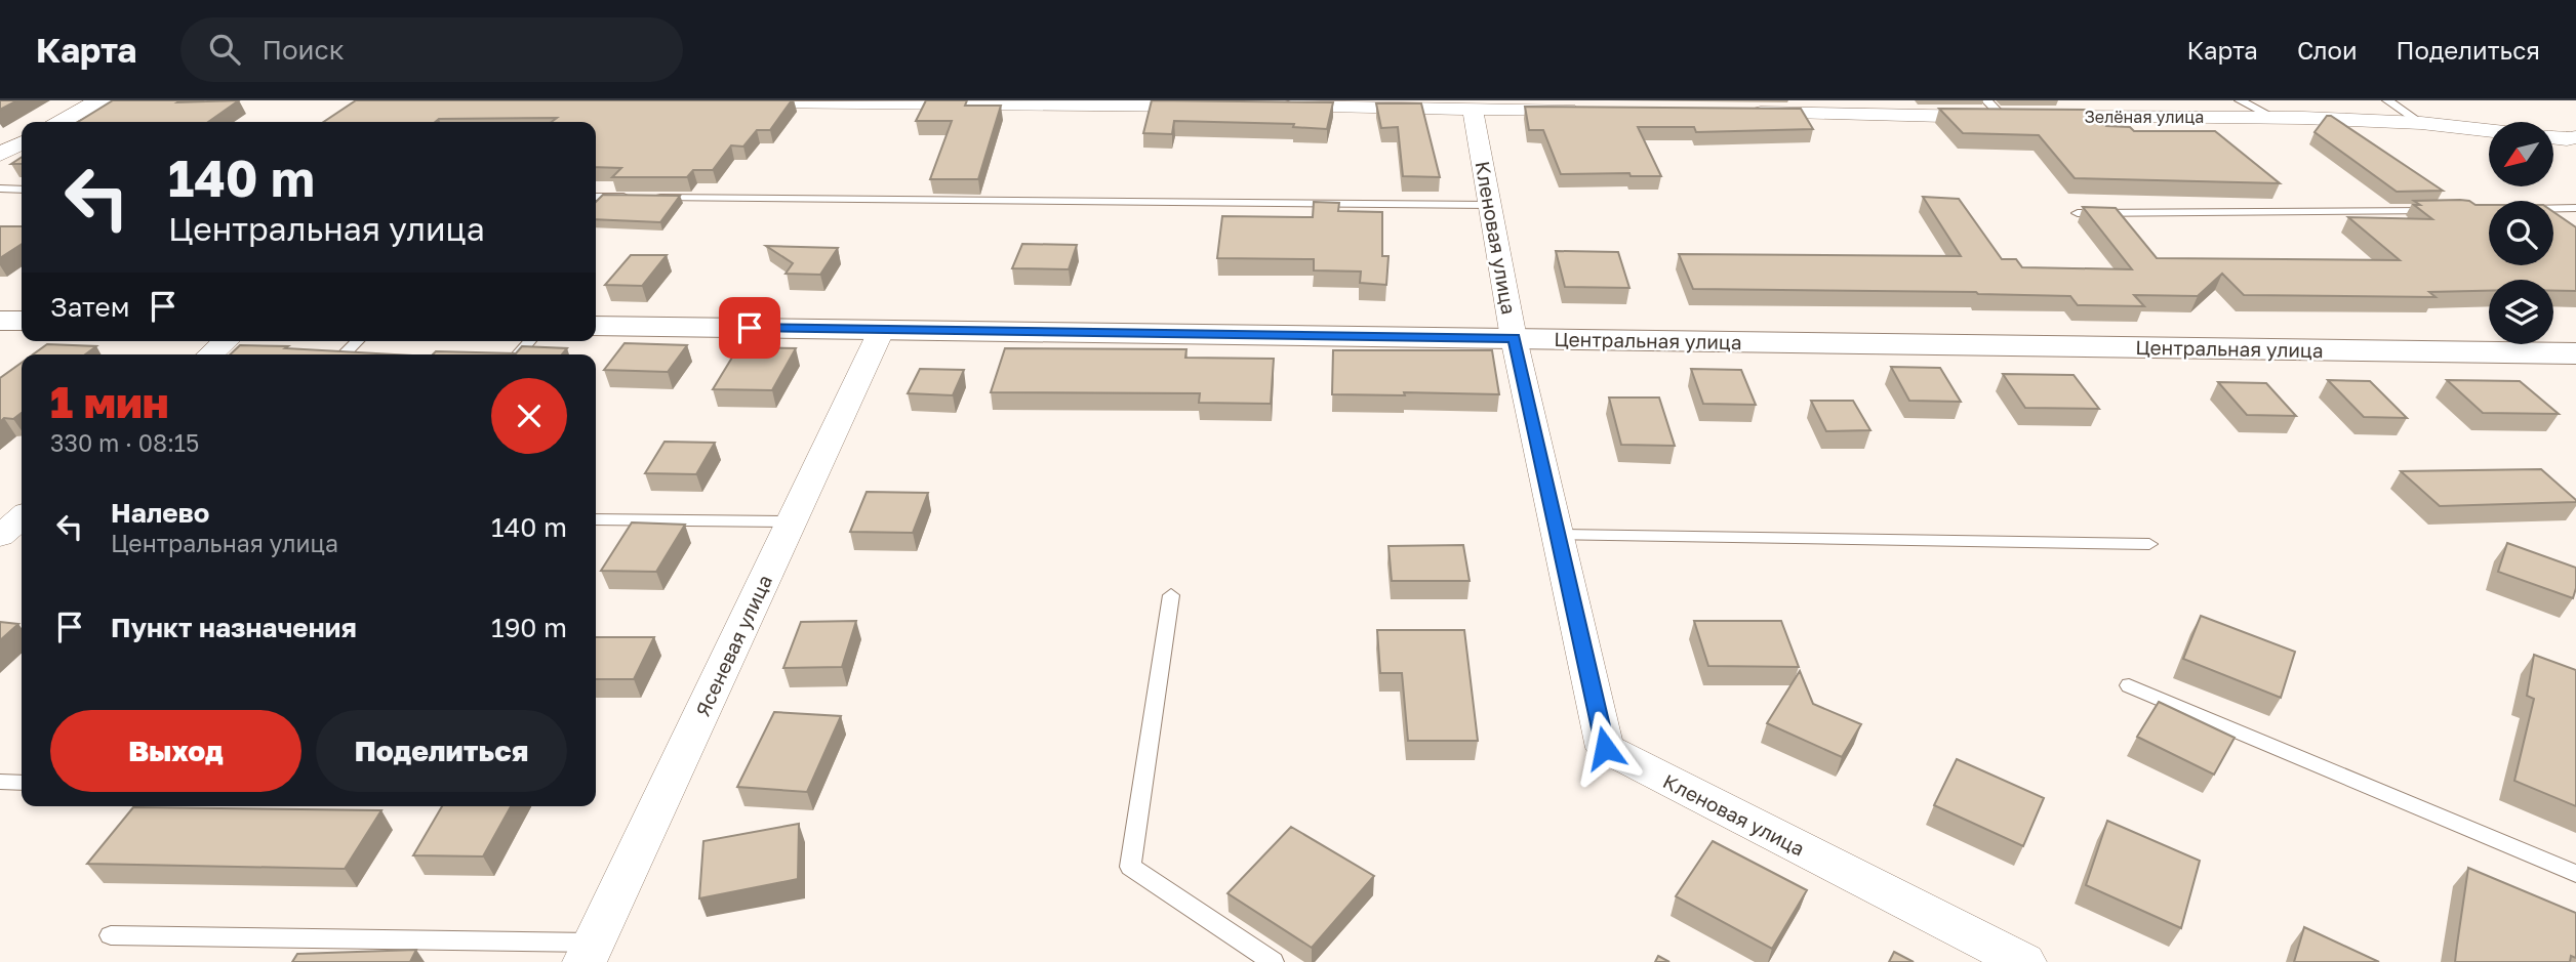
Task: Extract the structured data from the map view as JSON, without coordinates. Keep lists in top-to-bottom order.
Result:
{
  "streets": {
    "street": [
      "Зелёная улица",
      "Кленовая улица",
      "Центральная улица",
      "Ясеневая улица"
    ]
  },
  "crossings": [
    ["Кленовая улица", "Центральная улица"],
    ["Центральная улица", "Ясеневая улица"]
  ],
  "north": "bottom left",
  "page": {
    "header": "Карта",
    "search": "Поиск",
    "nav": ["Карта", "Слои", "Поделиться"],
    "turn": ["140 m", "Центральная улица"],
    "then": "Затем",
    "heading": ["1 мин", "330 m · 08:15"],
    "list": [
      {
        "name": "Налево",
        "note": "Центральная улица",
        "value": "140 m"
      },
      {
        "name": "Пункт назначения",
        "value": "190 m"
      }
    ],
    "buttons": ["Выход", "Поделиться"]
  }
}
